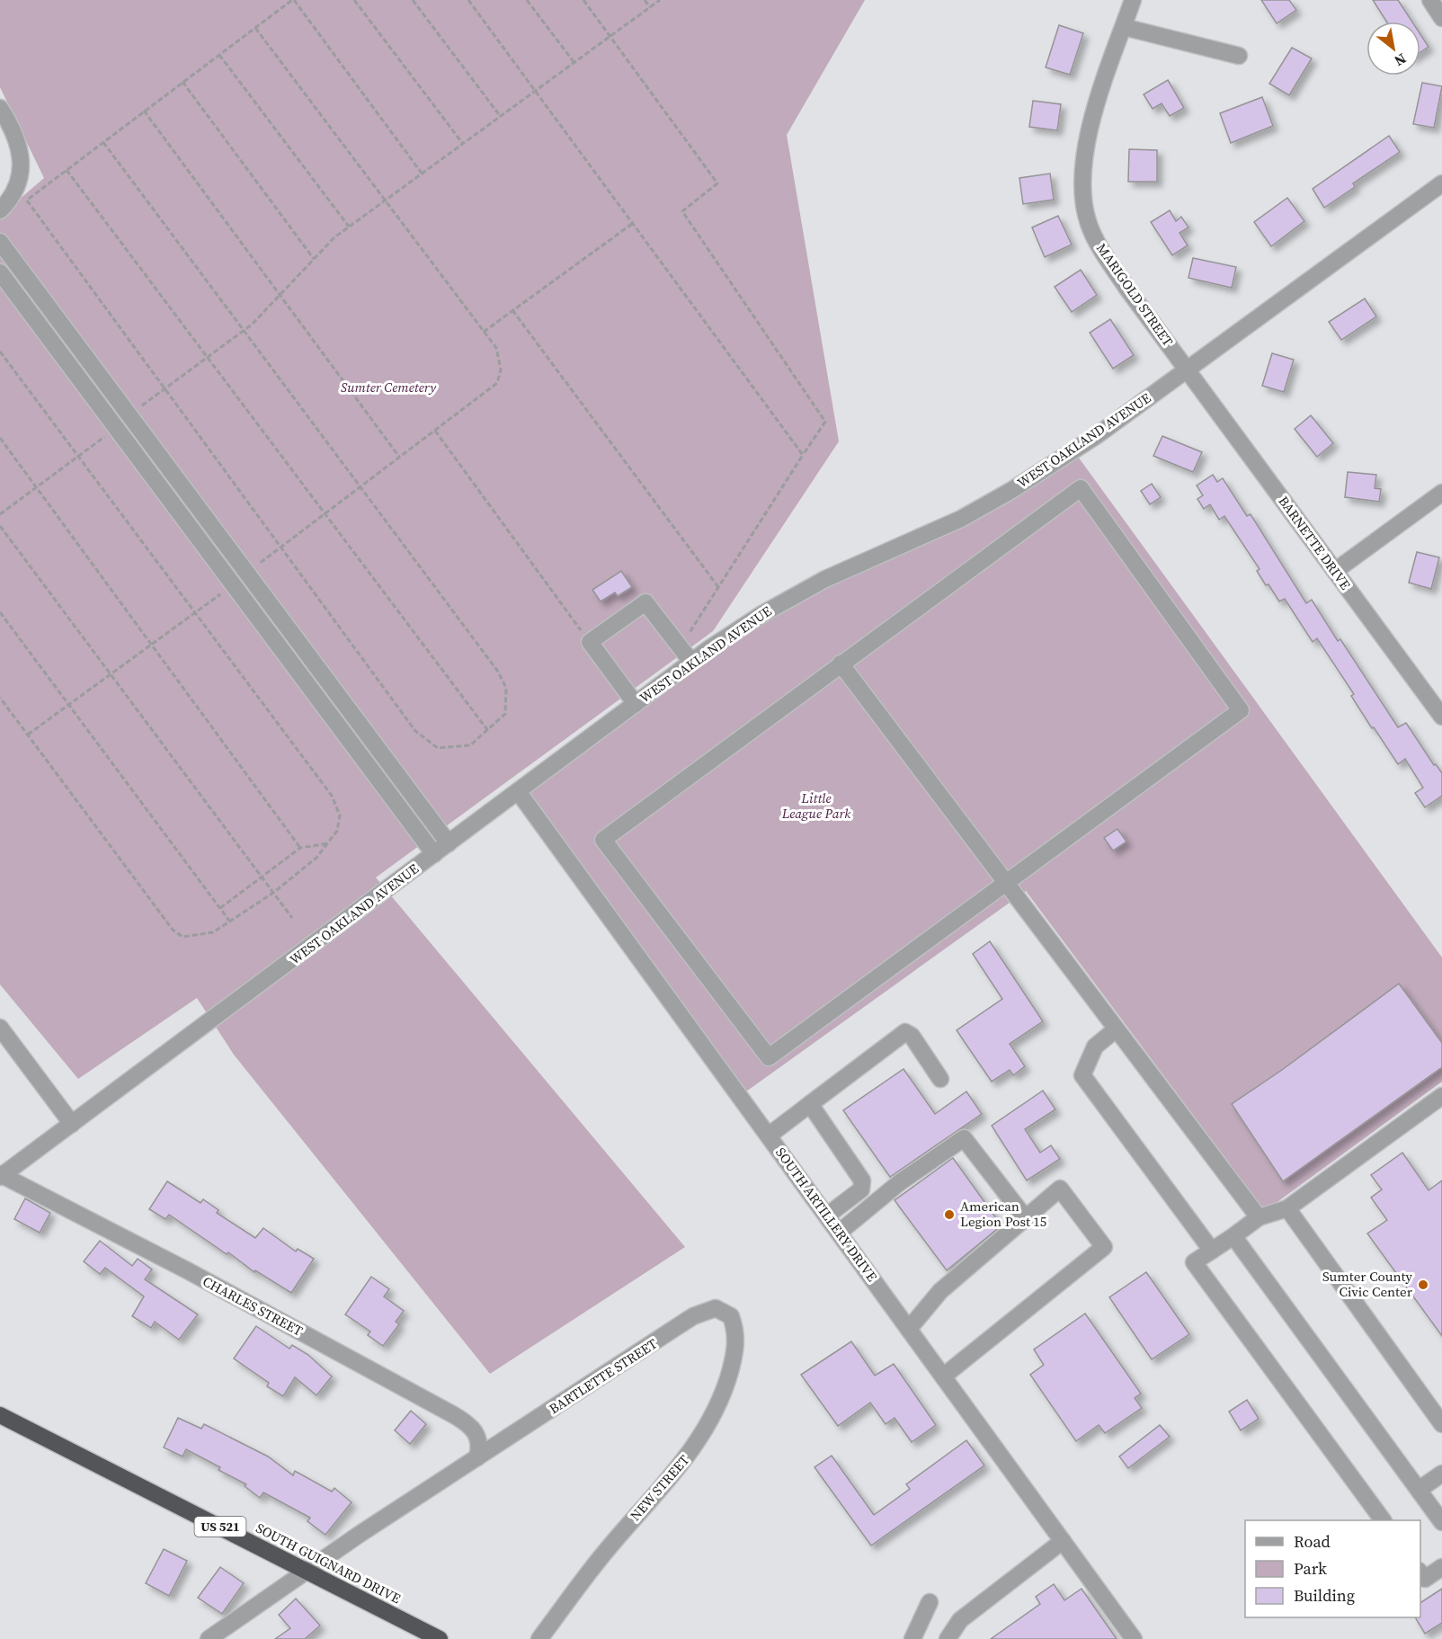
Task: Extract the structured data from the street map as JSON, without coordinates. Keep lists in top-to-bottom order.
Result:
{
  "streets": {
    "highway": ["US 521", "SOUTH GUIGNARD DRIVE"],
    "street": [
      "MARIGOLD STREET",
      "WEST OAKLAND AVENUE",
      "BARNETTE DRIVE",
      "SOUTH ARTILLERY DRIVE",
      "CHARLES STREET",
      "BARTLETTE STREET",
      "NEW STREET"
    ]
  },
  "crossings": [
    ["MARIGOLD STREET", "WEST OAKLAND AVENUE"],
    ["MARIGOLD STREET", "BARNETTE DRIVE"],
    ["WEST OAKLAND AVENUE", "BARNETTE DRIVE"],
    ["WEST OAKLAND AVENUE", "SOUTH ARTILLERY DRIVE"],
    ["WEST OAKLAND AVENUE", "CHARLES STREET"],
    ["CHARLES STREET", "BARTLETTE STREET"],
    ["BARTLETTE STREET", "NEW STREET"],
    ["BARTLETTE STREET", "SOUTH GUIGNARD DRIVE"]
  ],
  "parks": ["Sumter Cemetery", "Little League Park"],
  "places": ["American Legion Post 15", "Sumter County Civic Center"],
  "legend": ["Road", "Park", "Building"],
  "north": "bottom right"
}
